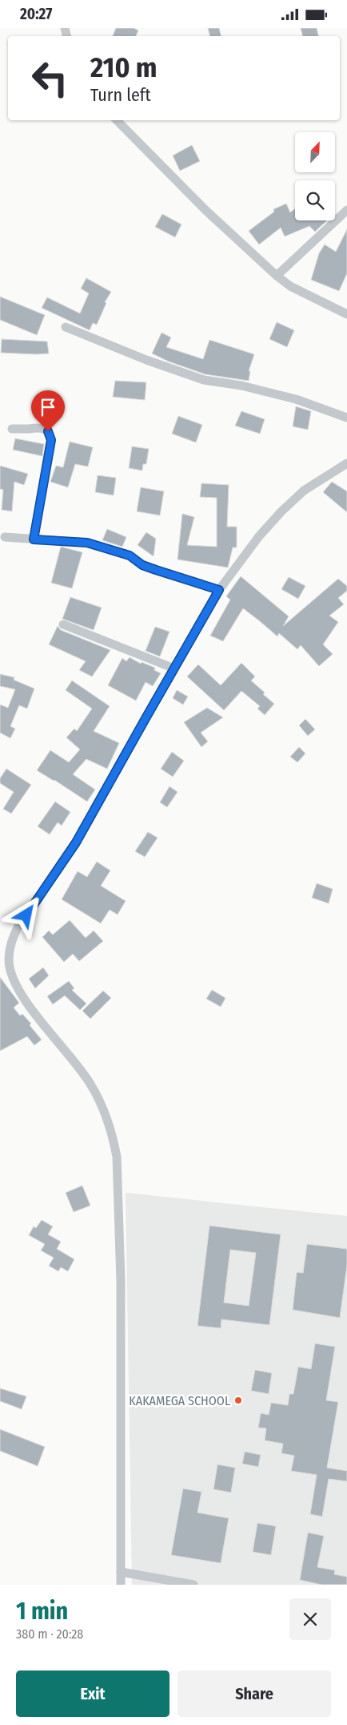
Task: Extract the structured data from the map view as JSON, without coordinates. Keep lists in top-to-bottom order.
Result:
{
  "places": ["KAKAMEGA SCHOOL"],
  "north": "top right",
  "page": {
    "status": "20:27",
    "turn": ["210 m", "Turn left"],
    "heading": ["1 min", "380 m · 20:28"],
    "buttons": ["Exit", "Share"]
  }
}
